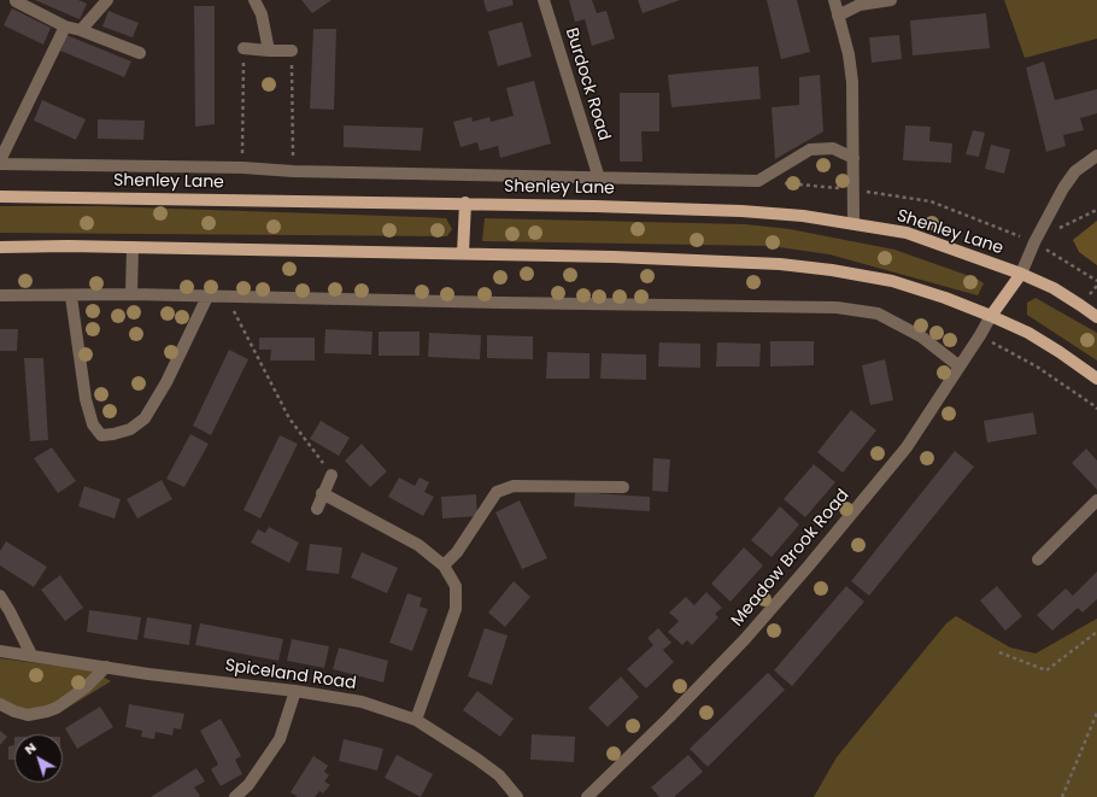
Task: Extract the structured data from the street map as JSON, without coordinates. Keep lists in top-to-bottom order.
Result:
{
  "streets": {
    "main road": ["Shenley Lane"],
    "street": ["Burdock Road", "Meadow Brook Road", "Spiceland Road"]
  },
  "north": "top left"
}
